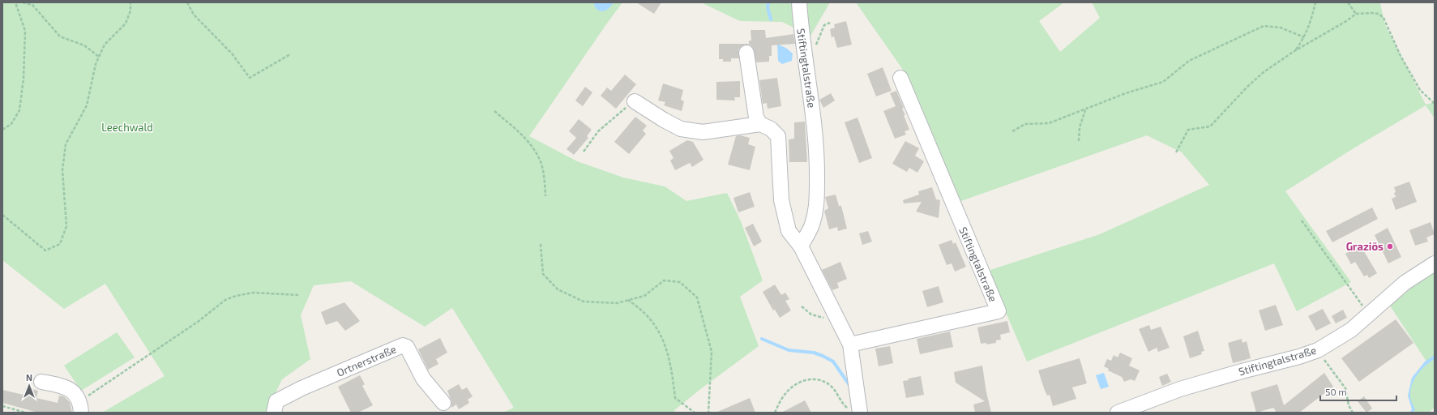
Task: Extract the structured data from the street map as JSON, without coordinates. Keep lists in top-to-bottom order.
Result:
{
  "streets": {
    "street": ["Stiftingtalstraße", "Ortnerstraße"]
  },
  "parks": ["Leechwald"],
  "places": ["Graziös"],
  "scale_bar": "50 m",
  "north": "top"
}
